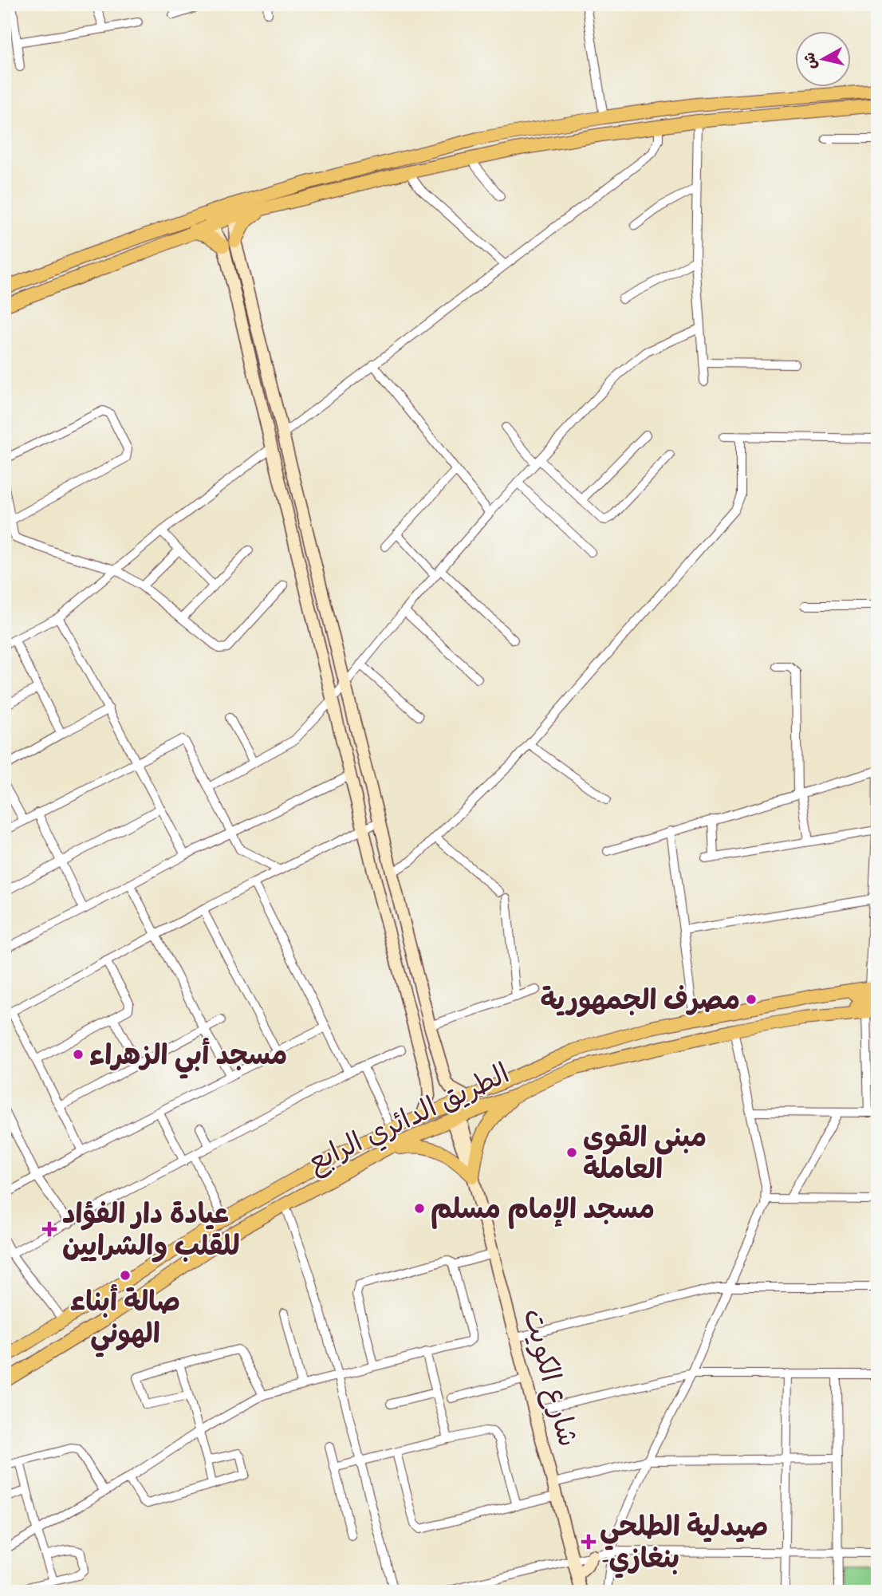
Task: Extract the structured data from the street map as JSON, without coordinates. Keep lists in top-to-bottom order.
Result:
{
  "streets": {
    "main road": ["الطريق الدائري الرابع", "شارع الكويت"]
  },
  "crossings": [
    ["الطريق الدائري الرابع", "شارع الكويت"]
  ],
  "places": {
    "other": [
      "مصرف الجمهورية",
      "مسجد أبي الزهراء",
      "مبنى القوى العاملة",
      "مسجد الإمام مسلم",
      "صالة أبناء الهوني"
    ],
    "health": ["عيادة دار الفؤاد للقلب والشرايين", "صيدلية الطلحي -بنغازي"]
  },
  "north": "left"
}
